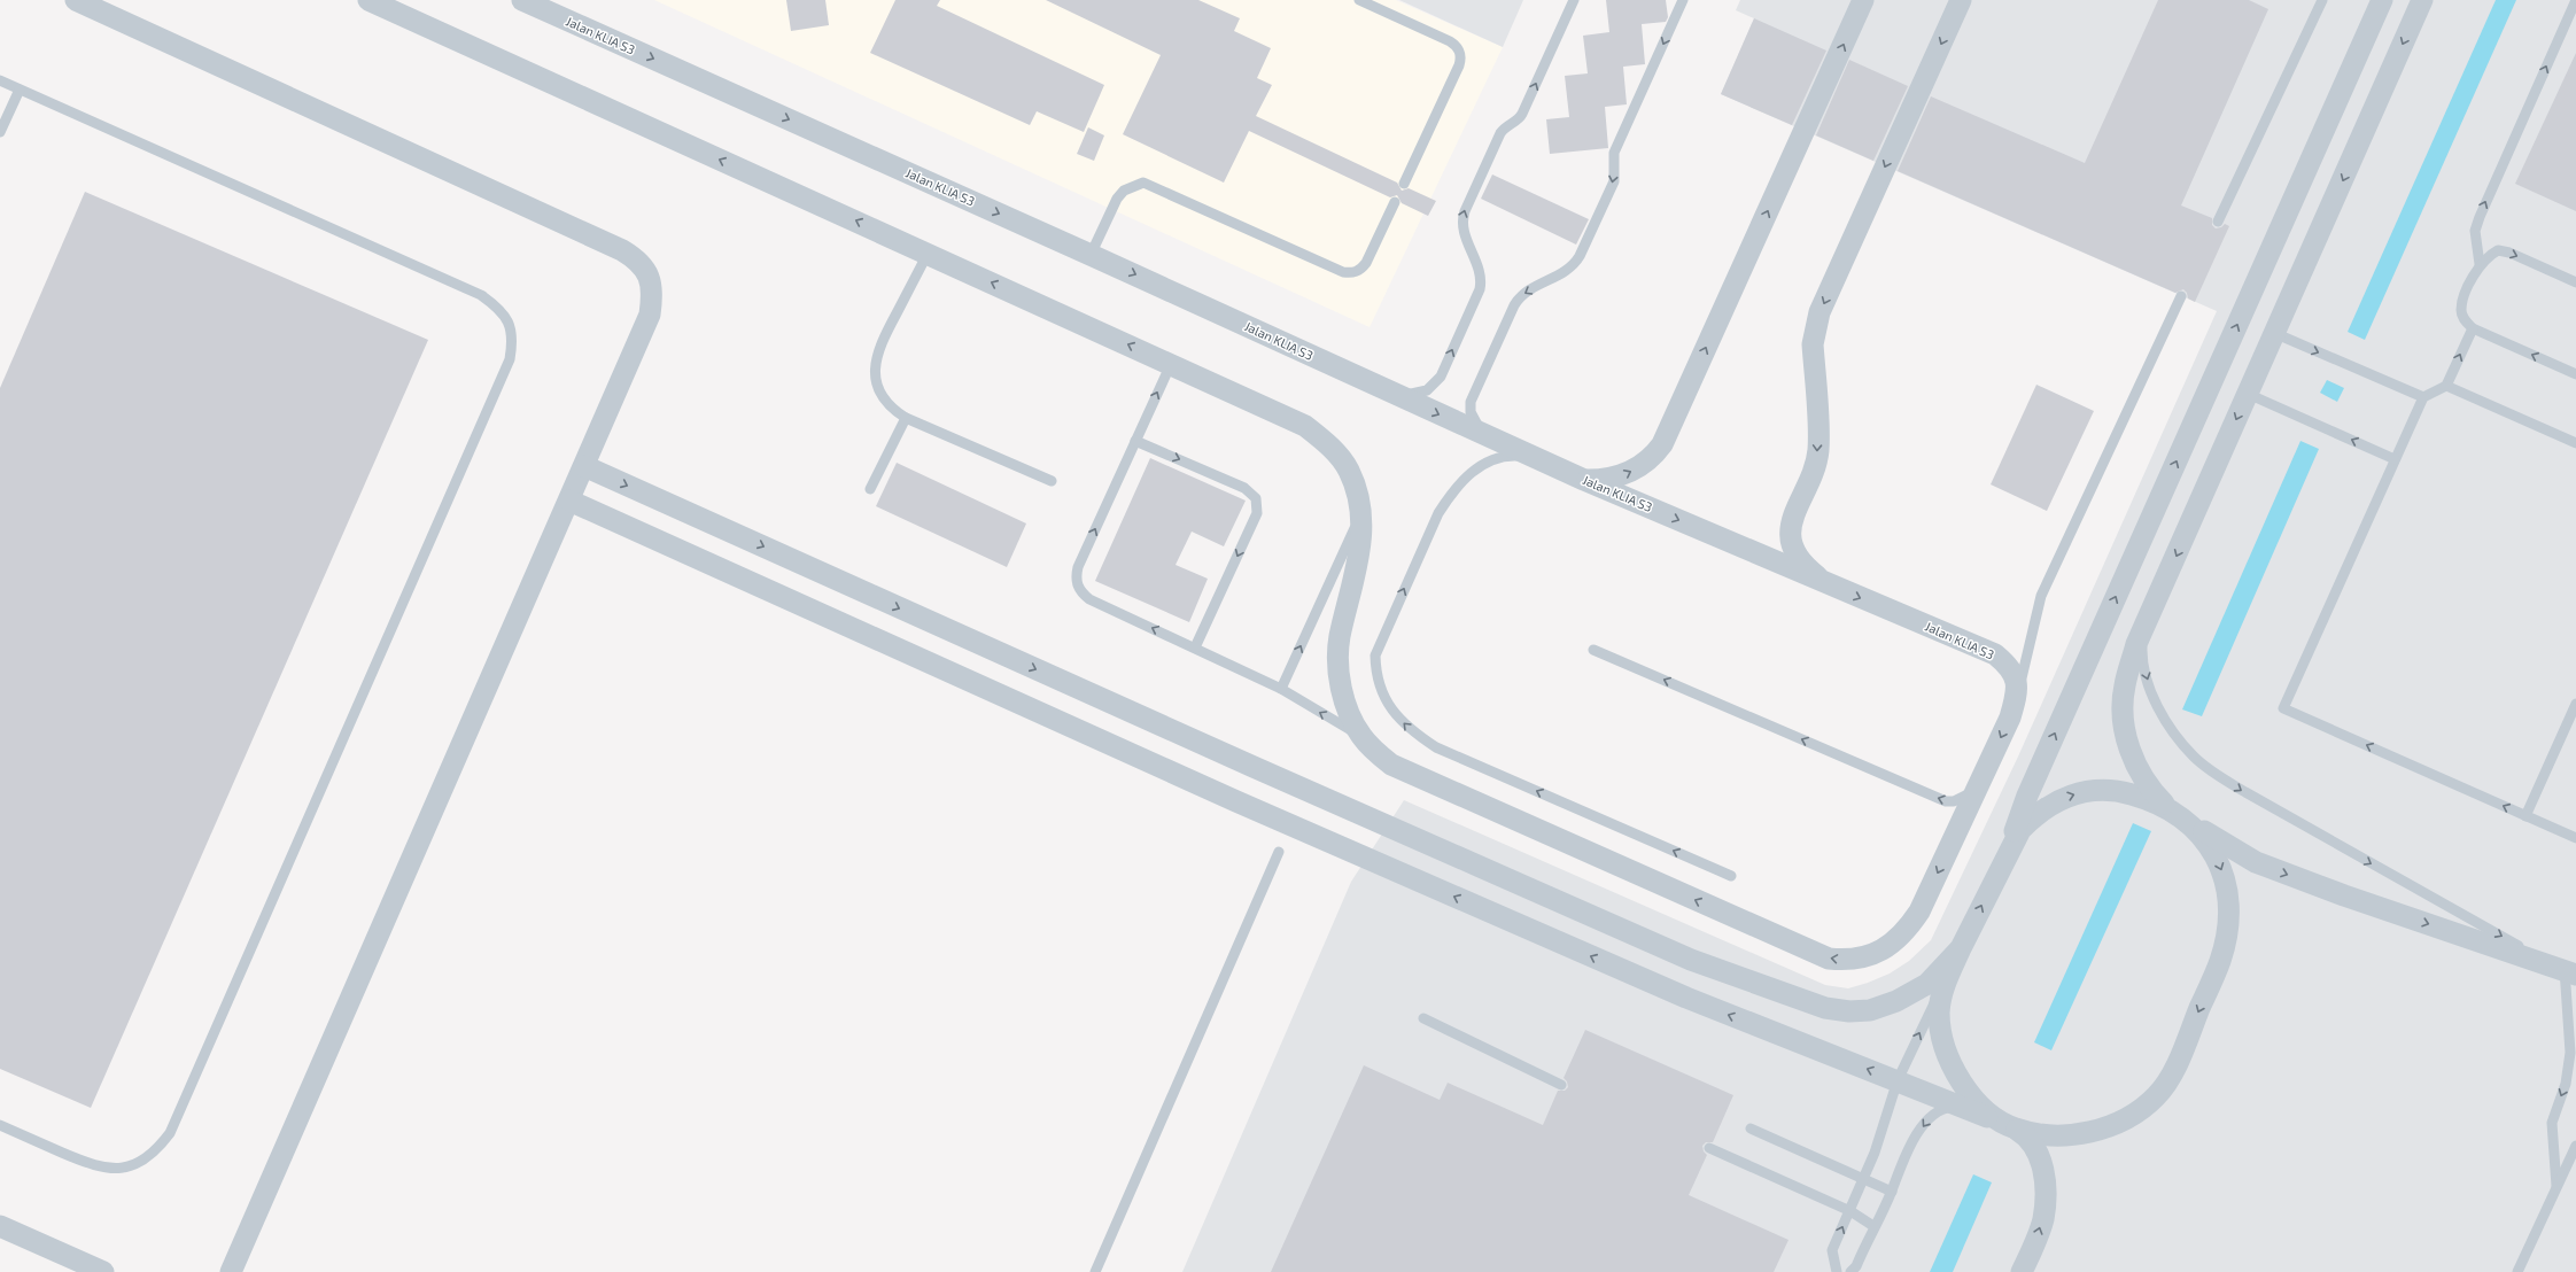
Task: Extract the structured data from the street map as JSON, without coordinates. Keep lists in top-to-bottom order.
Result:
{
  "streets": {
    "street": ["Jalan KLIA S3"]
  }
}
